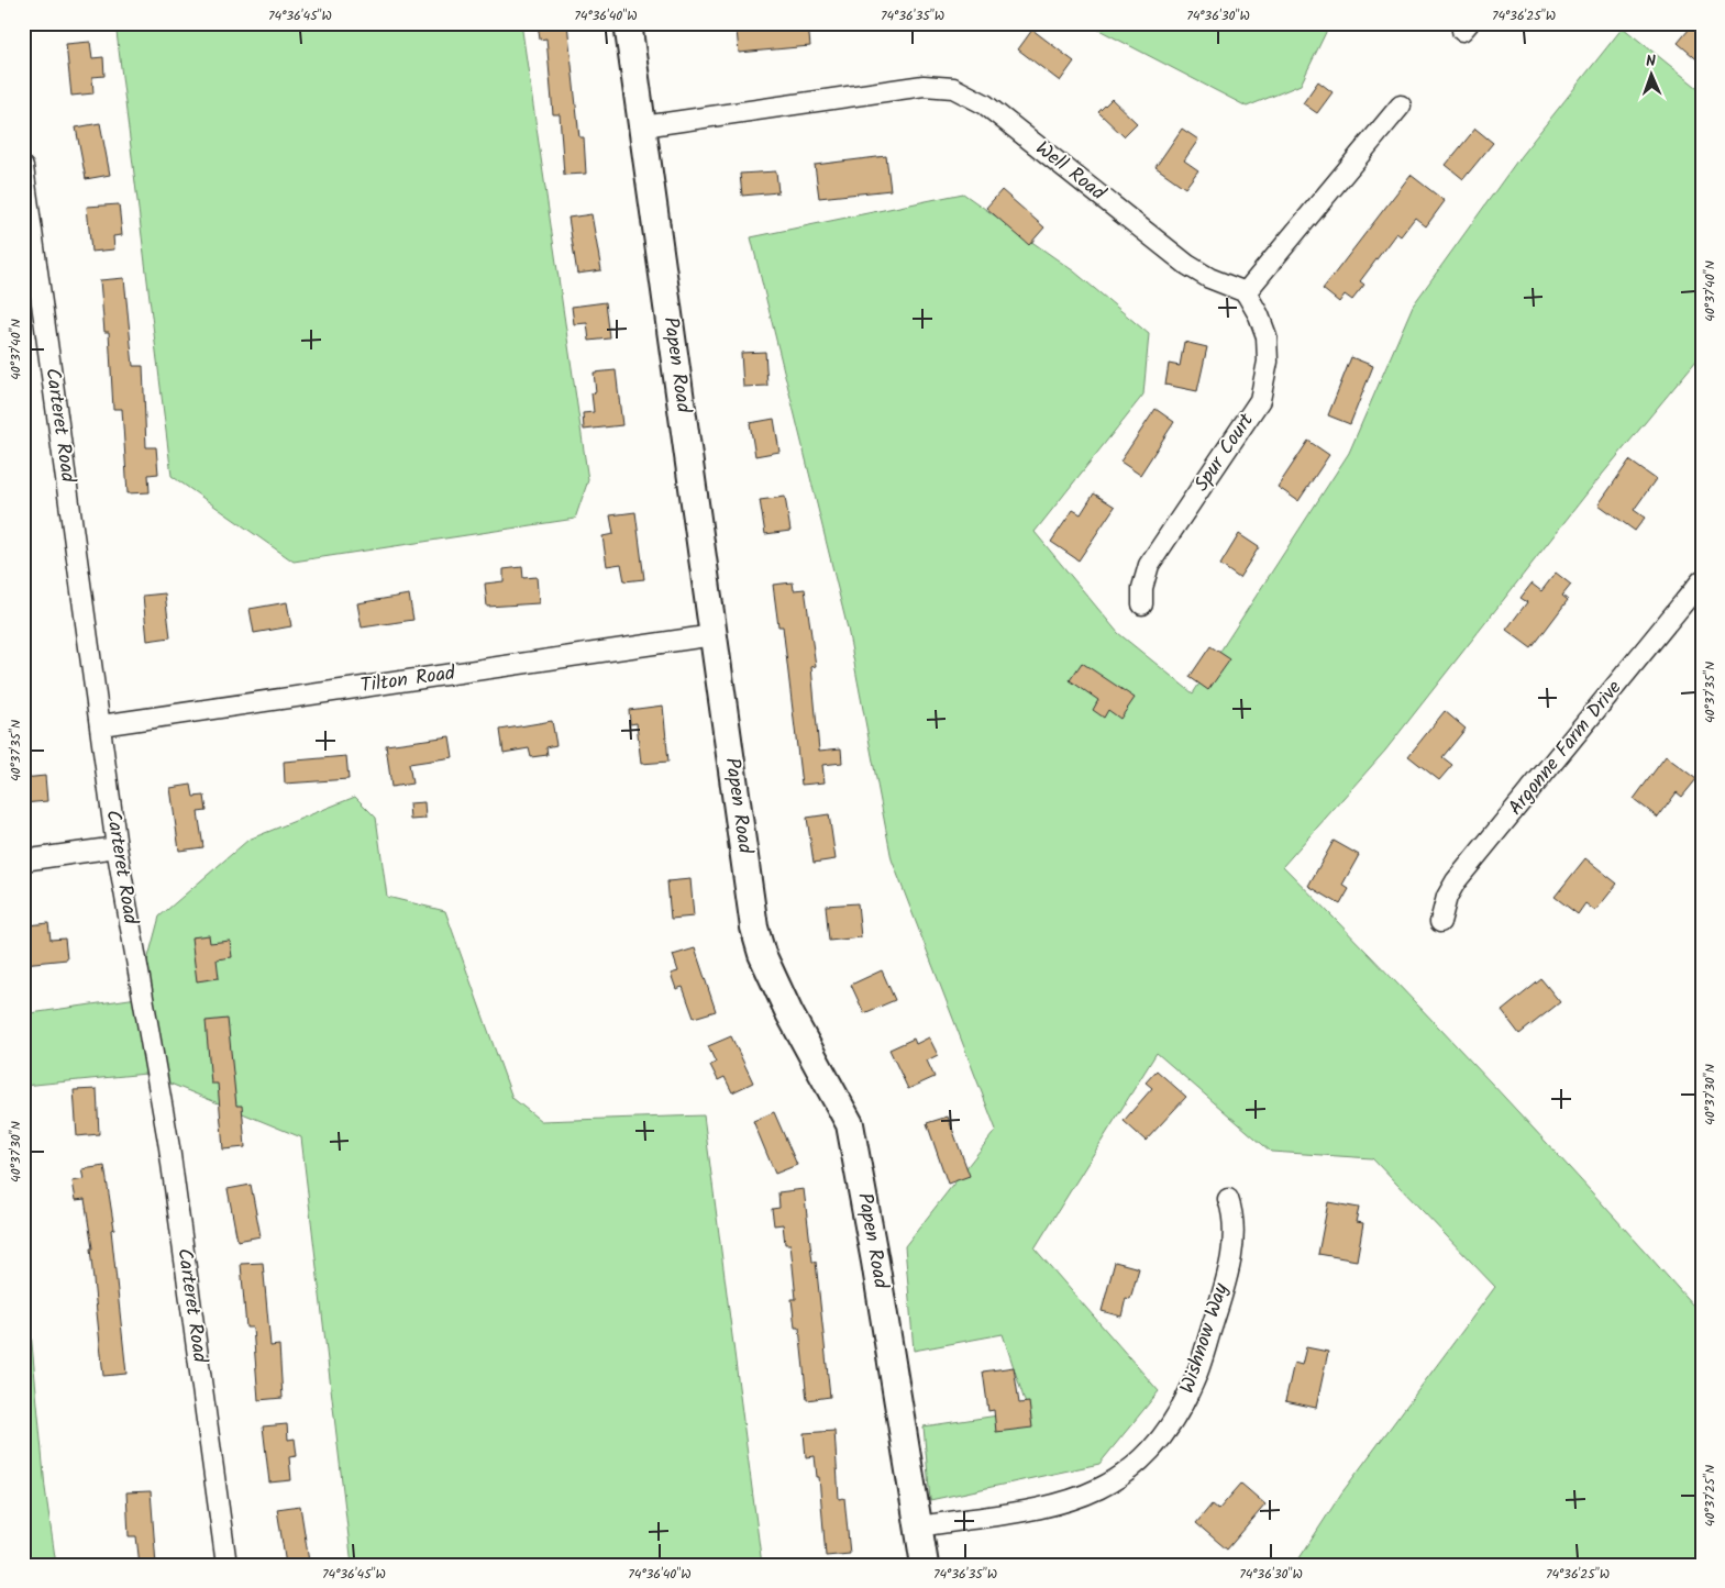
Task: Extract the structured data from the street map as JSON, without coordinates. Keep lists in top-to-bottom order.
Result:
{
  "streets": {
    "street": [
      "Well Road",
      "Papen Road",
      "Carteret Road",
      "Spur Court",
      "Tilton Road",
      "Argonne Farm Drive",
      "Wishnow Way"
    ]
  },
  "crossings": [
    ["Well Road", "Papen Road"],
    ["Well Road", "Spur Court"],
    ["Papen Road", "Tilton Road"],
    ["Papen Road", "Wishnow Way"],
    ["Carteret Road", "Tilton Road"]
  ],
  "north": "top",
  "coordinates": [
    "74°36'45\"W",
    "74°36'40\"W",
    "74°36'35\"W",
    "74°36'30\"W",
    "74°36'25\"W",
    "40°37'40\"N",
    "40°37'35\"N",
    "40°37'30\"N",
    "40°37'25\"N"
  ]
}
